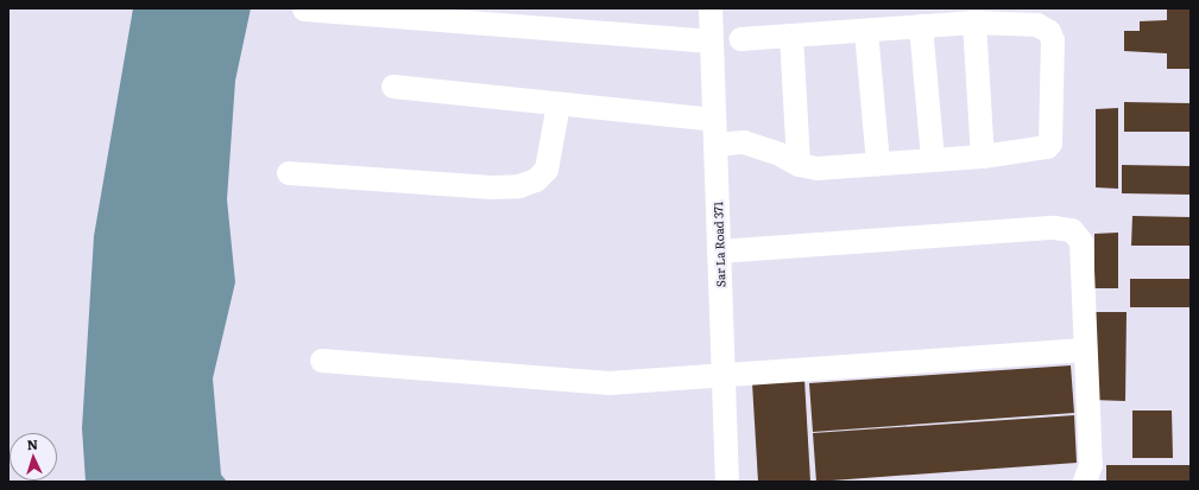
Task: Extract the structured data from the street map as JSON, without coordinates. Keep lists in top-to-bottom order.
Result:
{
  "streets": {
    "street": ["Sar La Road 371"]
  },
  "north": "top"
}
